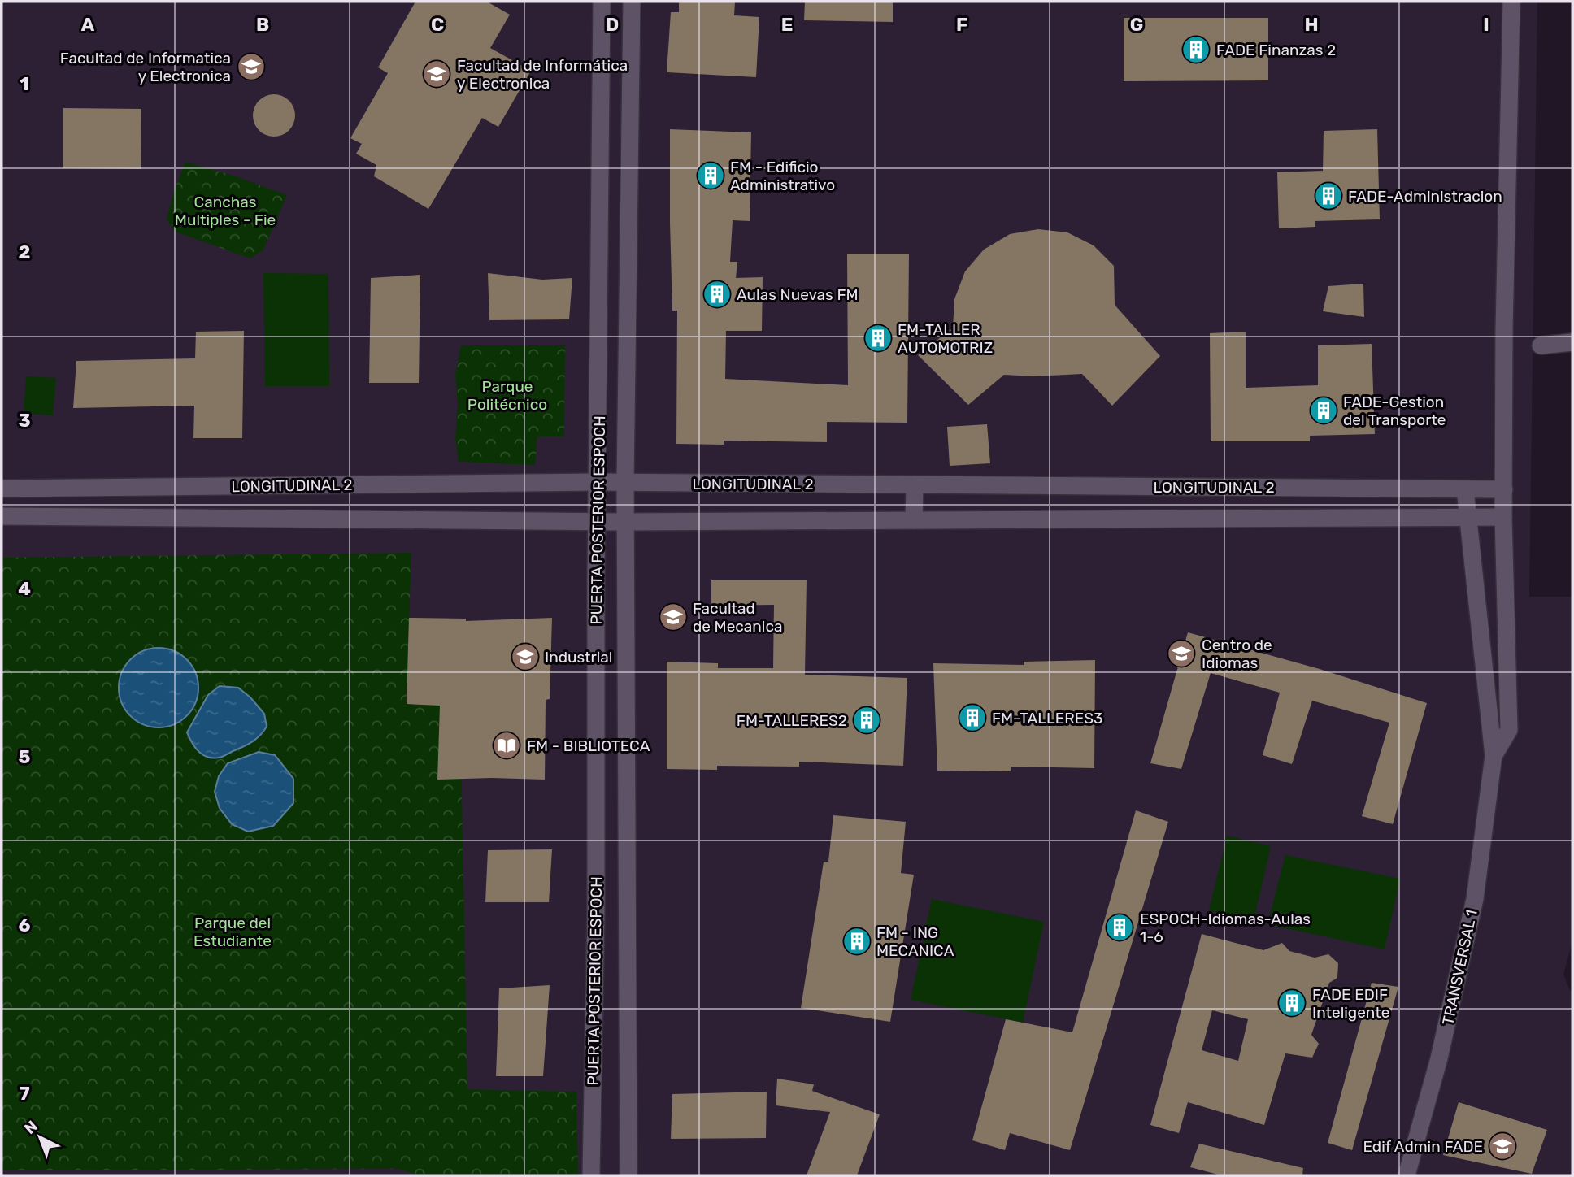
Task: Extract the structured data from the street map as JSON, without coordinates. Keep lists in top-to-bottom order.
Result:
{
  "streets": {
    "street": ["LONGITUDINAL 2", "PUERTA POSTERIOR ESPOCH", "TRANSVERSAL 1"]
  },
  "crossings": [
    ["LONGITUDINAL 2", "PUERTA POSTERIOR ESPOCH"],
    ["LONGITUDINAL 2", "TRANSVERSAL 1"]
  ],
  "parks": ["Canchas Multiples - Fie", "Parque Politécnico", "Parque del Estudiante"],
  "places": {
    "building": [
      "FADE Finanzas 2",
      "FM - Edificio Administrativo",
      "FADE-Administracion",
      "Aulas Nuevas FM",
      "FM-TALLER AUTOMOTRIZ",
      "FADE-Gestion del Transporte",
      "FM-TALLERES3",
      "FM-TALLERES2",
      "ESPOCH-Idiomas-Aulas 1-6",
      "FM - ING MECANICA",
      "FADE EDIF Inteligente"
    ],
    "school or university": [
      "Facultad de Informatica y Electronica",
      "Facultad de Informática y Electronica",
      "Facultad de Mecanica",
      "Centro de Idiomas",
      "Industrial",
      "Edif Admin FADE"
    ],
    "library": ["FM - BIBLIOTECA"]
  },
  "north": "top left",
  "grid": {
    "columns": [
      "A",
      "B",
      "C",
      "D",
      "E",
      "F",
      "G",
      "H",
      "I"
    ],
    "rows": [
      "1",
      "2",
      "3",
      "4",
      "5",
      "6",
      "7"
    ]
  }
}
